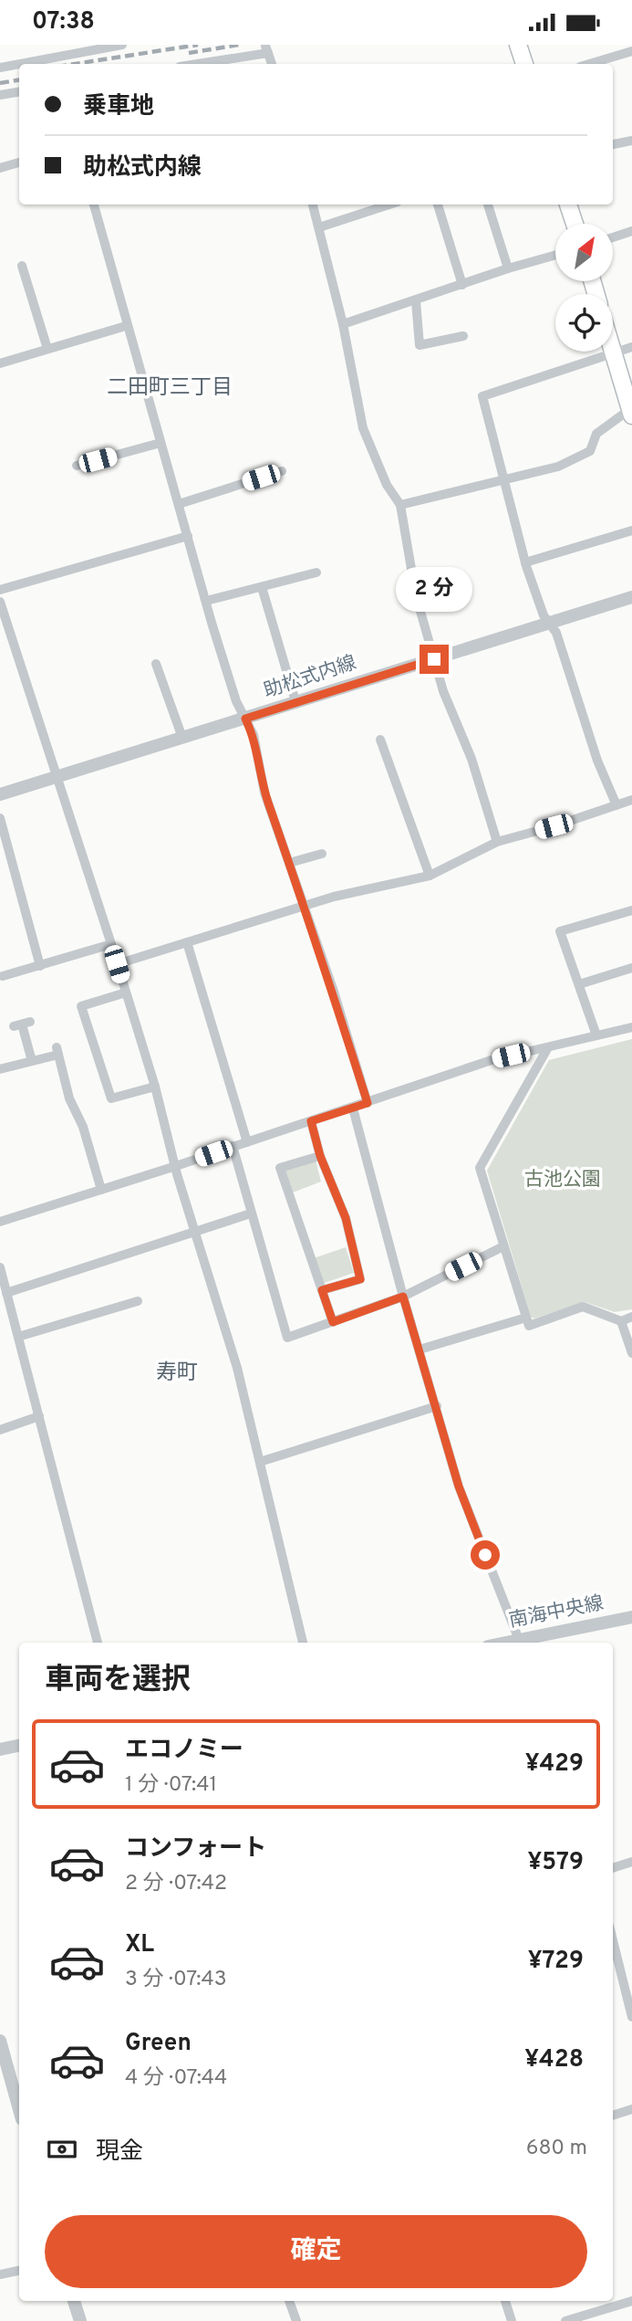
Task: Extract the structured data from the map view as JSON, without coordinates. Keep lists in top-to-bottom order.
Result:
{
  "streets": {
    "street": ["助松式内線", "南海中央線"]
  },
  "districts": ["二田町三丁目", "寿町"],
  "parks": ["古池公園"],
  "north": "top right",
  "page": {
    "status": "07:38",
    "banner": ["乗車地", "助松式内線"],
    "bubble": "2 分",
    "heading": "車両を選択",
    "list": [
      {
        "name": "エコノミー",
        "note": "1 分 · 07:41",
        "value": "¥429"
      },
      {
        "name": "コンフォート",
        "note": "2 分 · 07:42",
        "value": "¥579"
      },
      {
        "name": "XL",
        "note": "3 分 · 07:43",
        "value": "¥729"
      },
      {
        "name": "Green",
        "note": "4 分 · 07:44",
        "value": "¥428"
      }
    ],
    "pay": ["現金", "680 m"],
    "buttons": "確定"
  }
}
